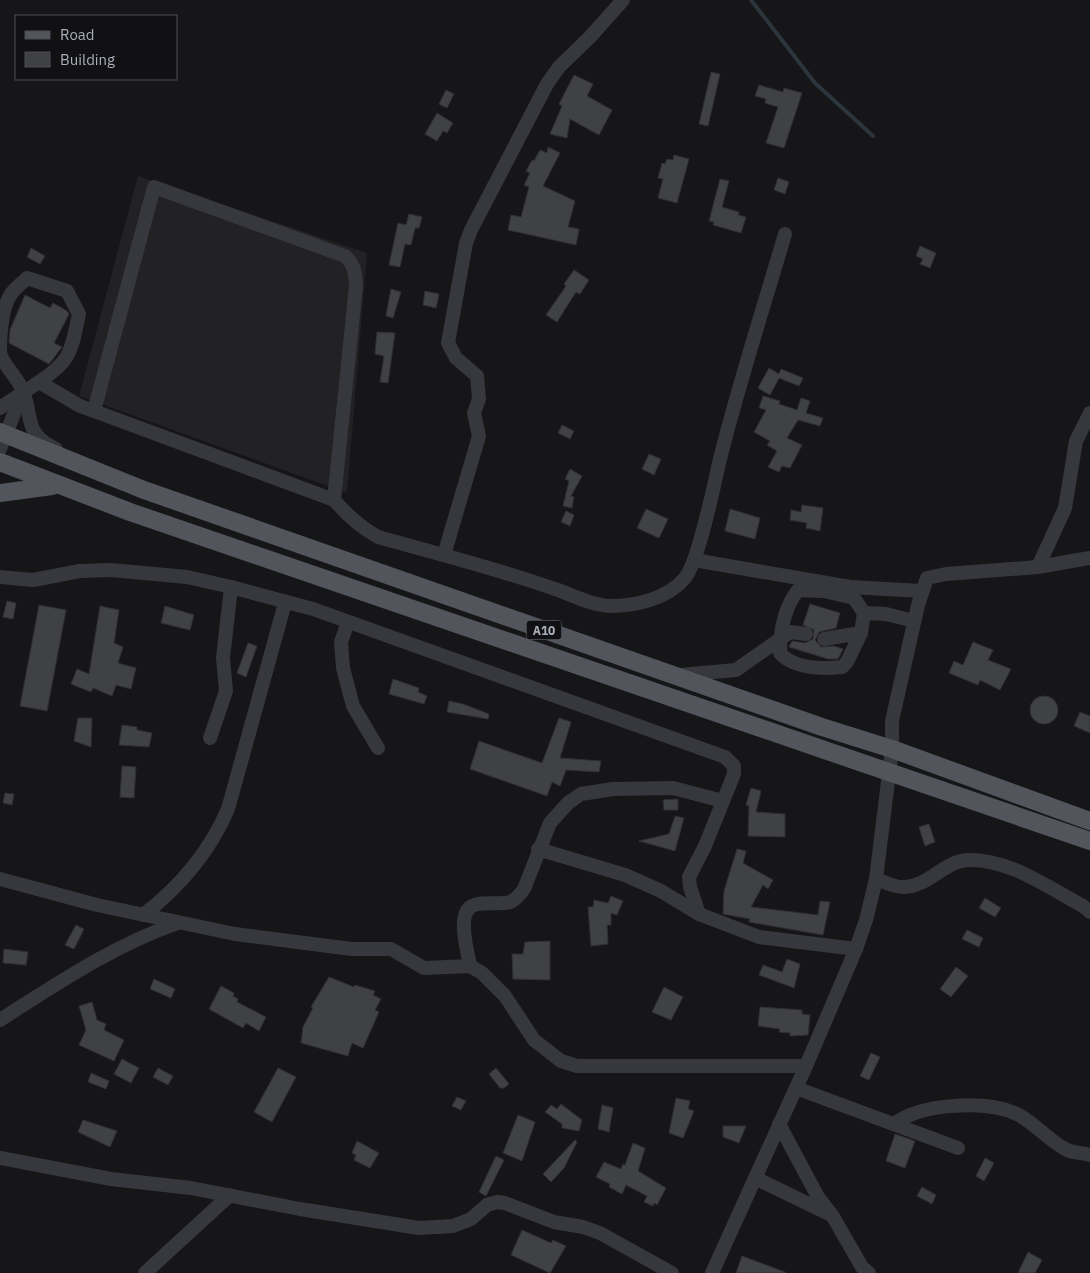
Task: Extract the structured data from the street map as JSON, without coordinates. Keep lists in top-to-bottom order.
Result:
{
  "streets": {
    "main road": ["A10"]
  },
  "legend": ["Road", "Building"]
}
